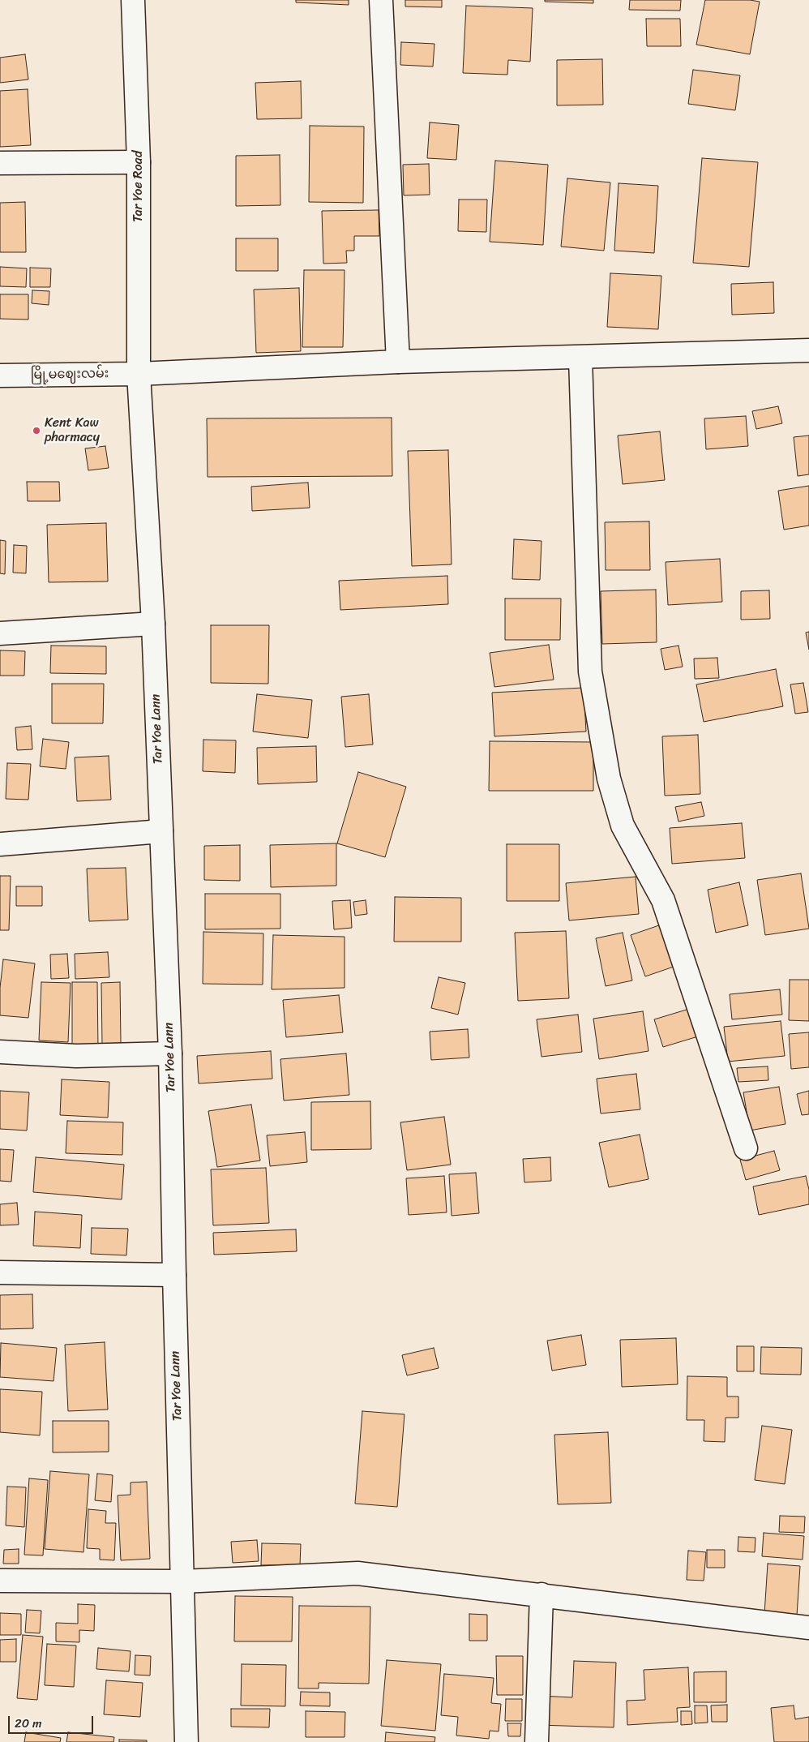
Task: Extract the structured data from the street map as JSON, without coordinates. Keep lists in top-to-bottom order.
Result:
{
  "streets": {
    "street": ["Tar Yoe Road", "မြို့မဈေးလမ်း", "Tar Yoe Lann"]
  },
  "crossings": [
    ["Tar Yoe Road", "မြို့မဈေးလမ်း"],
    ["Tar Yoe Road", "Tar Yoe Lann"],
    ["မြို့မဈေးလမ်း", "Tar Yoe Lann"]
  ],
  "places": ["Kent Kaw pharmacy"],
  "scale_bar": "20 m"
}
